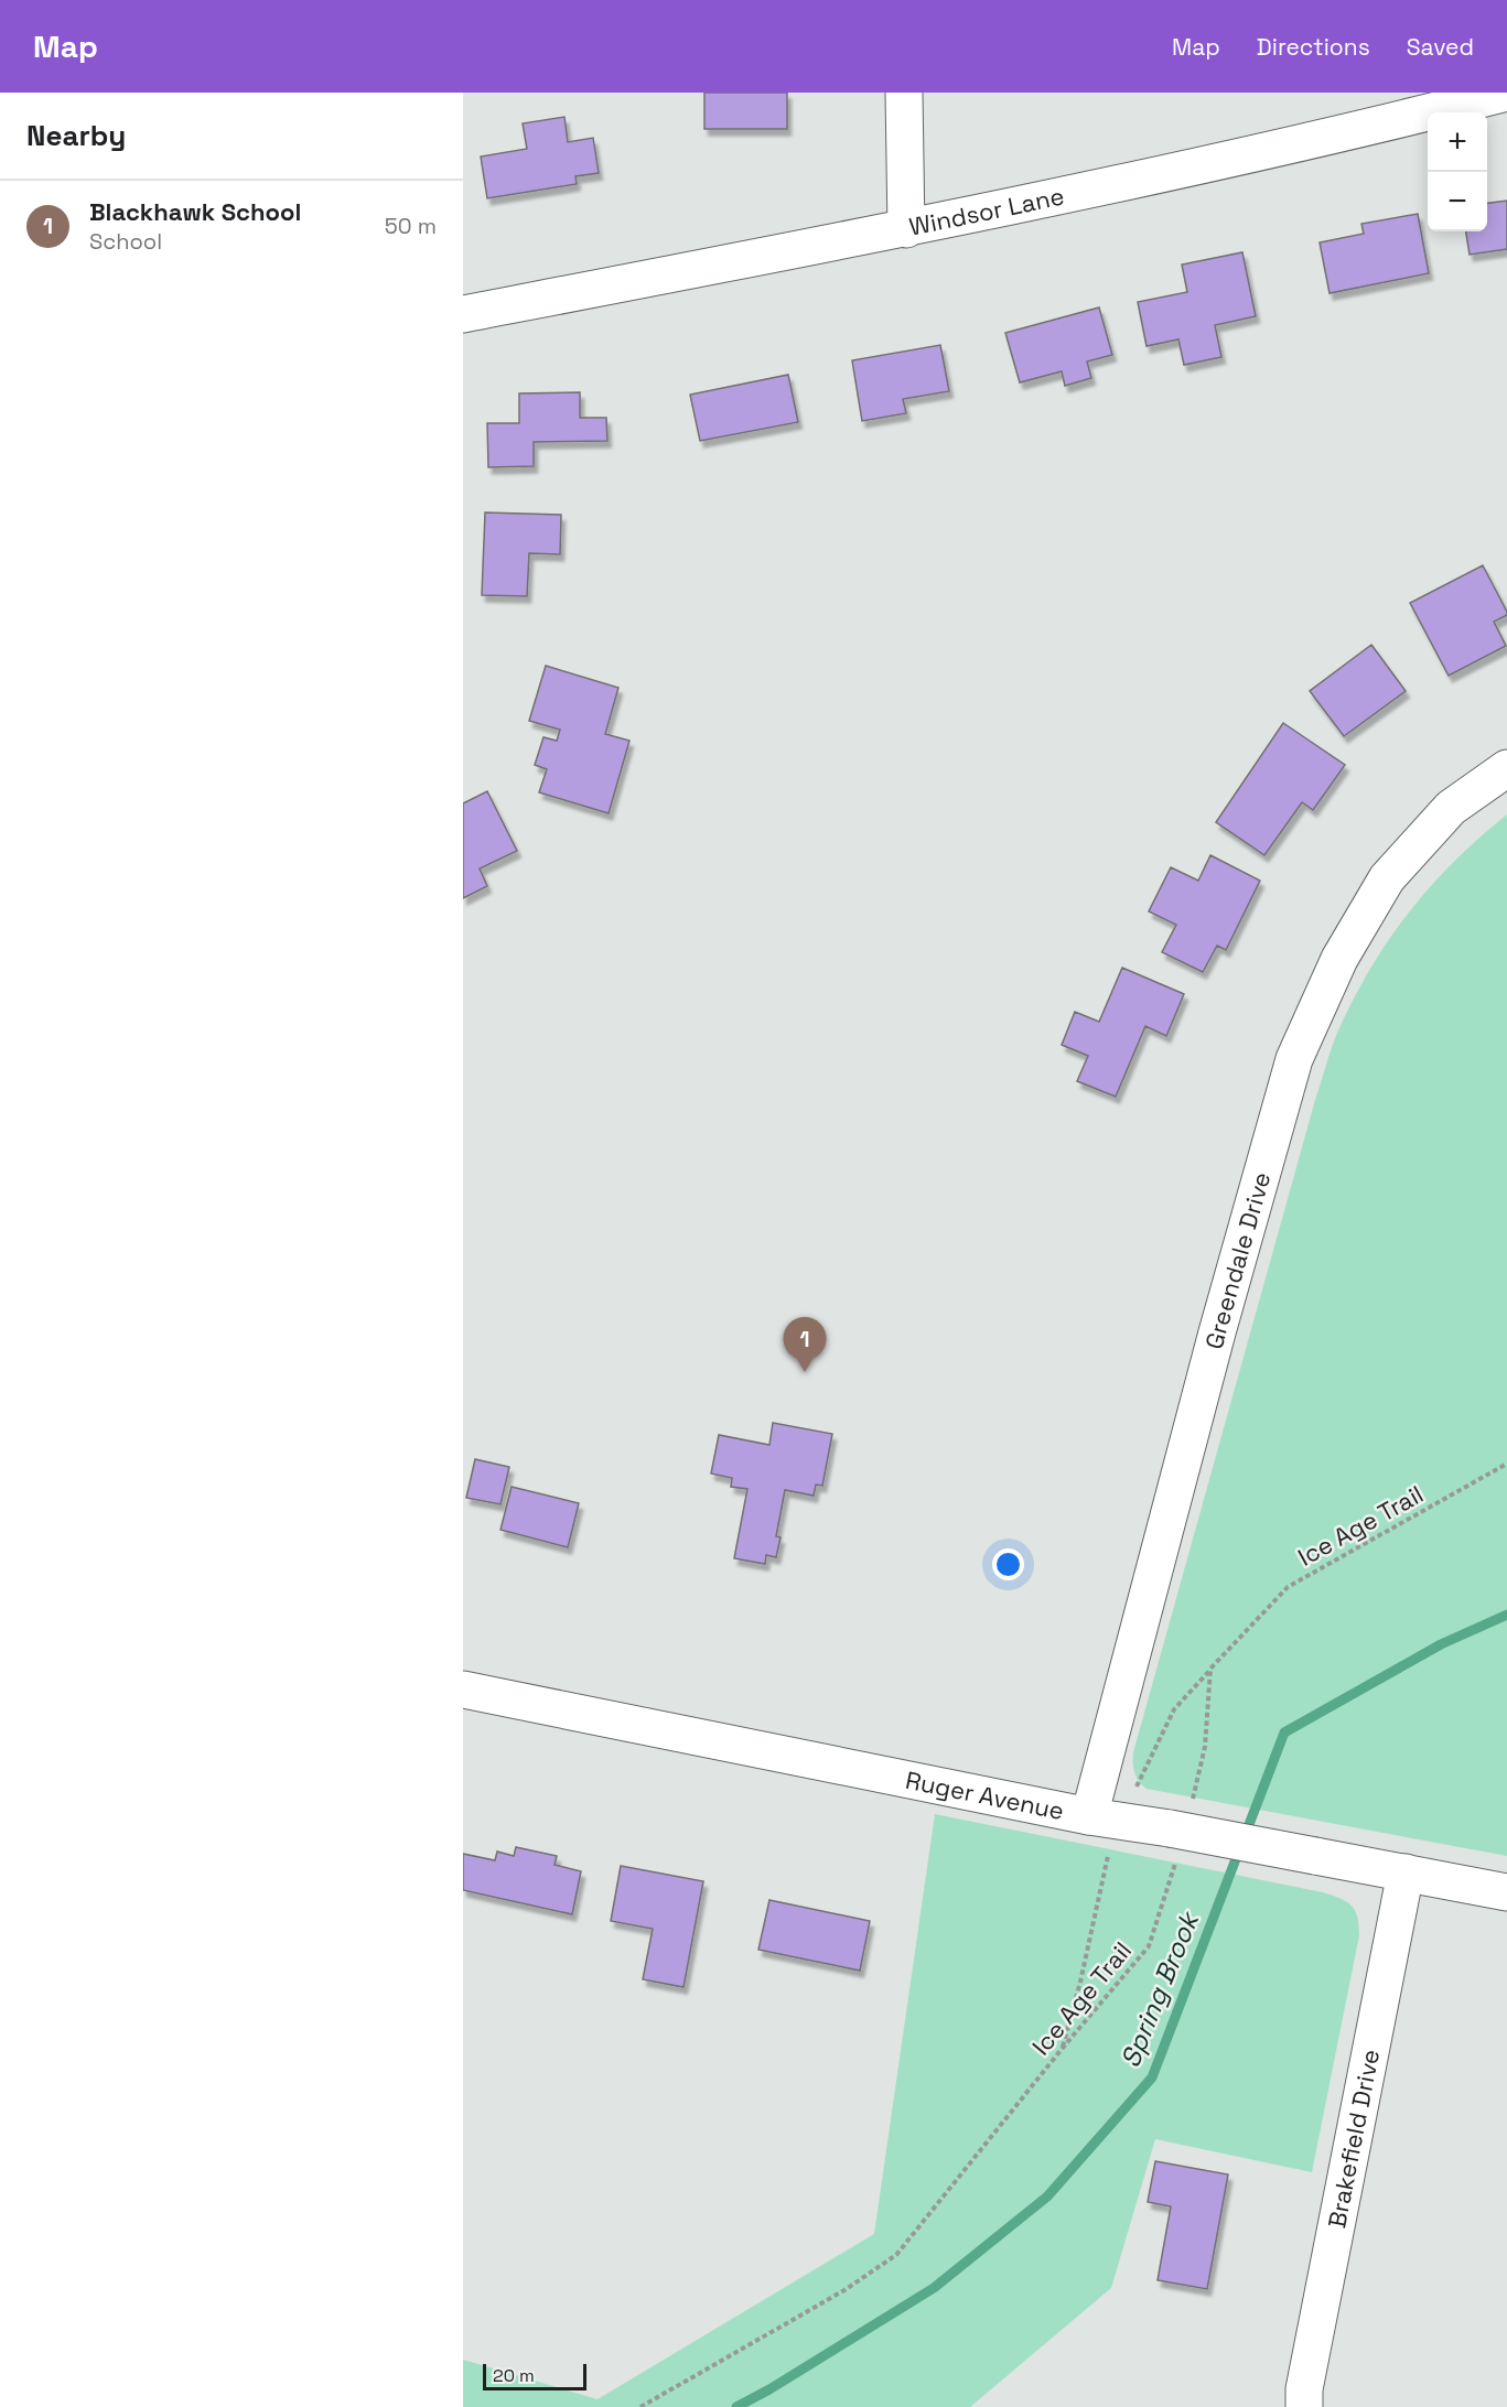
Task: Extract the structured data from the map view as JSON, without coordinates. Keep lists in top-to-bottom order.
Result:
{
  "streets": {
    "street": [
      "Windsor Lane",
      "Greendale Drive",
      "Ruger Avenue",
      "Brakefield Drive"
    ],
    "path": ["Ice Age Trail"]
  },
  "crossings": [
    ["Greendale Drive", "Ruger Avenue"],
    ["Ice Age Trail", "Ruger Avenue"],
    ["Ruger Avenue", "Brakefield Drive"]
  ],
  "water": ["Spring Brook"],
  "scale_bar": "20 m",
  "page": {
    "header": "Map",
    "nav": ["Map", "Directions", "Saved"],
    "heading": "Nearby",
    "map_buttons": ["+", "−"],
    "list": [
      {
        "mark": "1",
        "name": "Blackhawk School",
        "note": "School",
        "value": "50 m"
      }
    ],
    "pins": "1",
    "scale": "20 m"
  }
}
